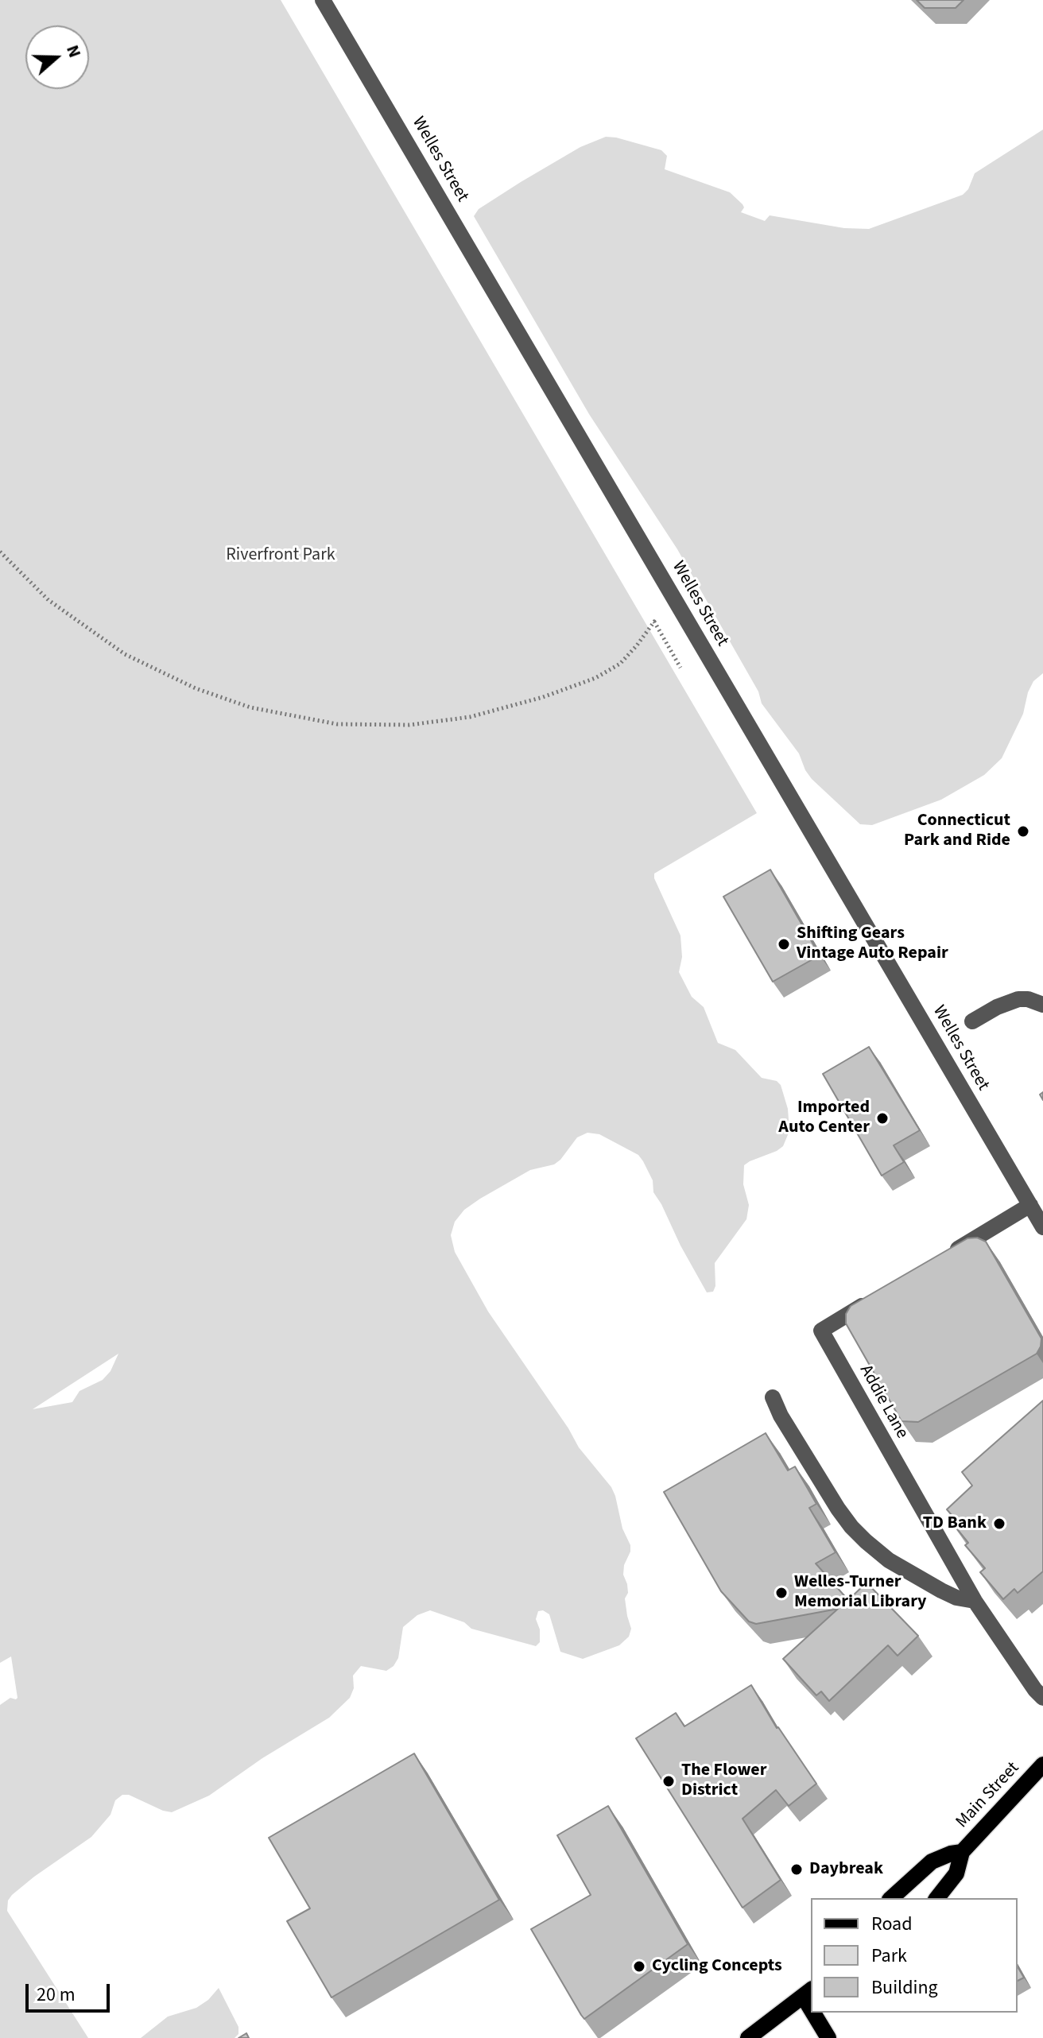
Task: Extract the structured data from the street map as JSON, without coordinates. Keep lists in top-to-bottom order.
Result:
{
  "streets": {
    "main road": ["Main Street"],
    "street": ["Welles Street", "Addie Lane"]
  },
  "parks": ["Riverfront Park"],
  "places": [
    "Connecticut Park and Ride",
    "Shifting Gears Vintage Auto Repair",
    "Imported Auto Center",
    "TD Bank",
    "Welles-Turner Memorial Library",
    "The Flower District",
    "Daybreak",
    "Cycling Concepts"
  ],
  "legend": ["Road", "Park", "Building"],
  "scale_bar": "20 m",
  "north": "right"
}
